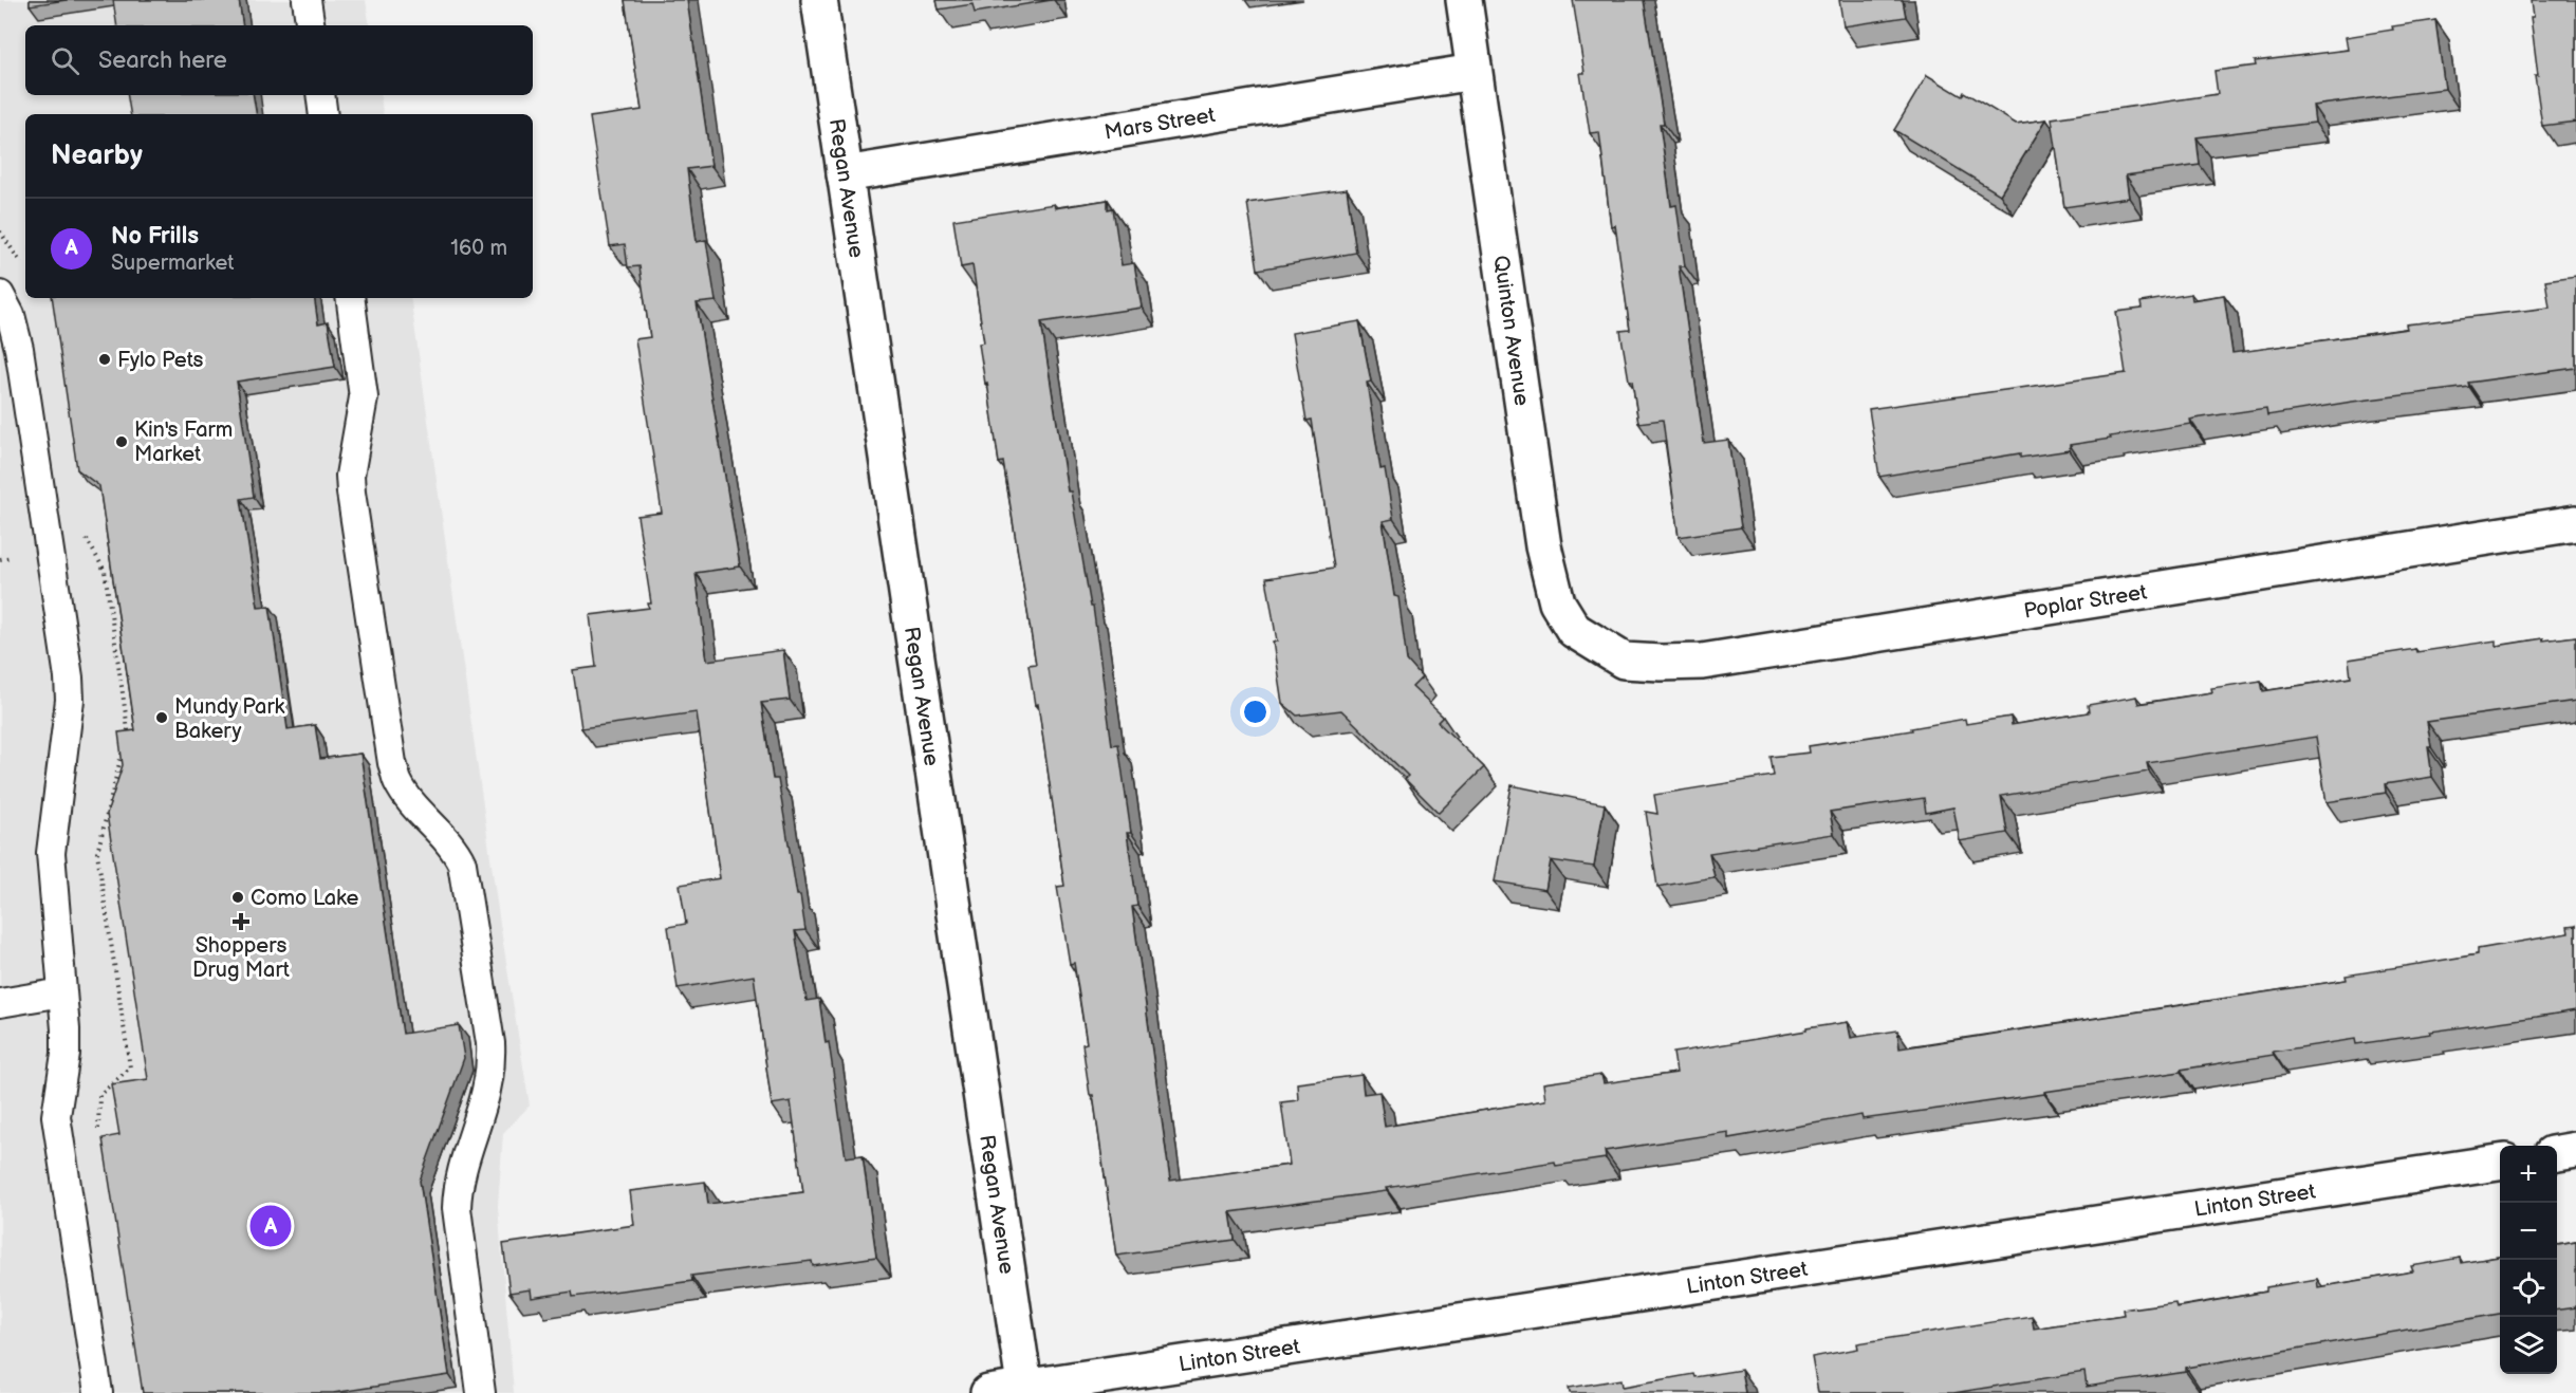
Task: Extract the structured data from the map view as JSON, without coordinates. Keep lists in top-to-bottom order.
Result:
{
  "streets": {
    "street": [
      "Mars Street",
      "Regan Avenue",
      "Quinton Avenue",
      "Poplar Street",
      "Linton Street"
    ]
  },
  "crossings": [
    ["Mars Street", "Regan Avenue"],
    ["Mars Street", "Quinton Avenue"],
    ["Regan Avenue", "Linton Street"],
    ["Quinton Avenue", "Poplar Street"]
  ],
  "places": {
    "other": [
      "Fylo Pets",
      "Kin's Farm Market",
      "Mundy Park Bakery",
      "Como Lake"
    ],
    "health": ["Shoppers Drug Mart"]
  },
  "page": {
    "search": "Search here",
    "heading": "Nearby",
    "list": [
      {
        "mark": "A",
        "name": "No Frills",
        "note": "Supermarket",
        "value": "160 m"
      }
    ],
    "map_buttons": ["+", "−"],
    "pins": "A"
  }
}
